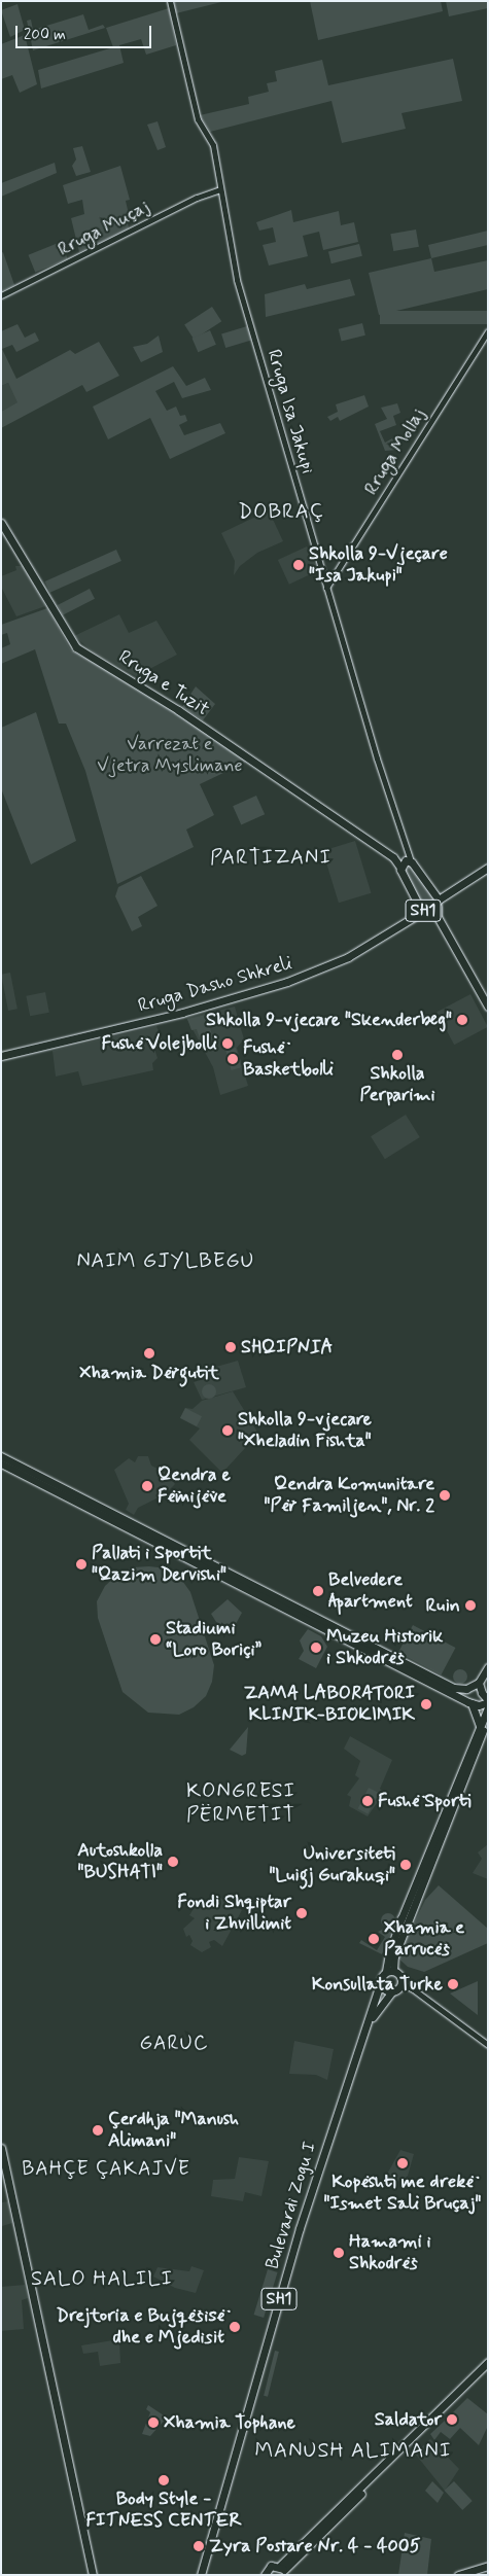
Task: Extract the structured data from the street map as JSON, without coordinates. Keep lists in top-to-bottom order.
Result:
{
  "streets": {
    "main road": [
      "Rruga e Tuzit",
      "SH1",
      "Rruga Dasho Shkreli",
      "Bulevardi Zogu I"
    ],
    "street": ["Rruga Muçaj", "Rruga Isa Jakupi", "Rruga Mollaj"]
  },
  "crossings": [
    ["Rruga Muçaj", "Rruga Isa Jakupi"],
    ["Rruga Isa Jakupi", "Rruga Mollaj"],
    ["Rruga Isa Jakupi", "SH1"],
    ["Rruga e Tuzit", "SH1"],
    ["SH1", "Rruga Dasho Shkreli"]
  ],
  "districts": [
    "DOBRAÇ",
    "PARTIZANI",
    "NAIM GJYLBEGU",
    "KONGRESI PËRMETIT",
    "GARUC",
    "BAHÇE ÇAKAJVE",
    "SALO HALILI",
    "MANUSH ALIMANI"
  ],
  "parks": ["Varrezat e Vjetra Myslimane"],
  "places": [
    "Shkolla 9-Vjeçare \"Isa Jakupi\"",
    "Shkolla 9-vjecare \"Skenderbeg\"",
    "Fushë Volejbolli",
    "Shkolla Perparimi",
    "Fushë Basketbolli",
    "SHQIPNIA",
    "Xhamia Dërgutit",
    "Shkolla 9-vjecare \"Xheladin Fishta\"",
    "Qendra e Fëmijëve",
    "Qendra Komunitare \"Për Familjen\", Nr. 2",
    "Pallati i Sportit \"Qazim Dervishi\"",
    "Belvedere Apartment",
    "Ruin",
    "Stadiumi “Loro Boriçi”",
    "Muzeu Historik i Shkodrës",
    "ZAMA LABORATORI KLINIK-BIOKIMIK",
    "Fushë Sporti",
    "Autoshkolla \"BUSHATI\"",
    "Universiteti \"Luigj Gurakuqi\"",
    "Fondi Shqiptar i Zhvillimit",
    "Xhamia e Parrucës",
    "Konsullata Turke",
    "Çerdhja \"Manush Alimani\"",
    "Kopështi me drekë \"Ismet Sali Bruçaj\"",
    "Hamami i Shkodrës",
    "Drejtoria e Bujqësisë dhe e Mjedisit",
    "Saldator",
    "Xhamia Tophane",
    "Body Style - FITNESS CENTER",
    "Zyra Postare Nr. 4 - 4005"
  ],
  "scale_bar": "200 m"
}
